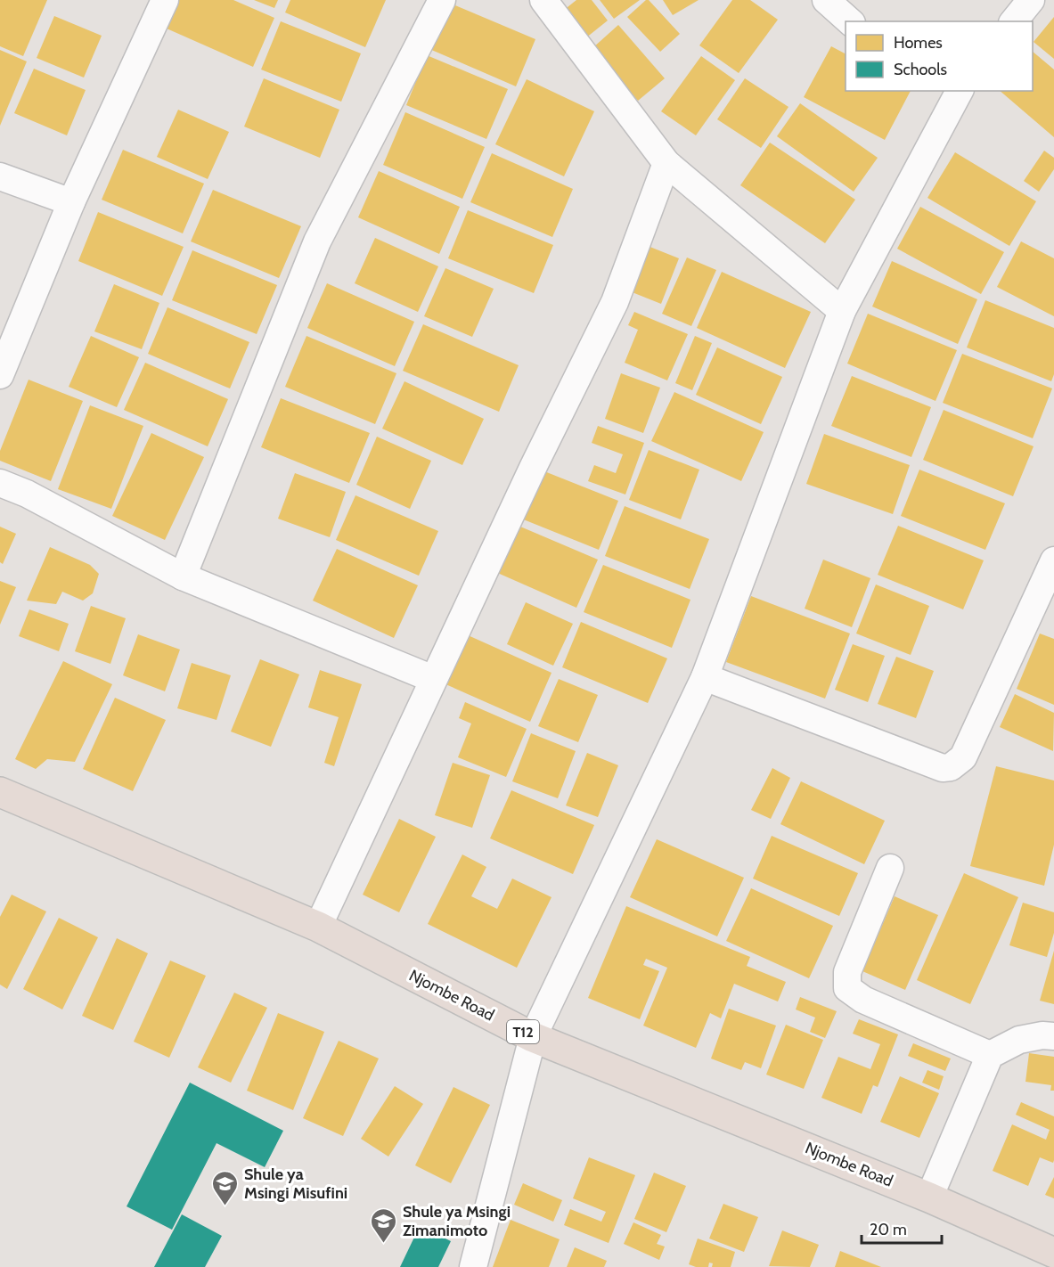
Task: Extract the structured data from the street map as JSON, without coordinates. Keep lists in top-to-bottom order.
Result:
{
  "streets": {
    "highway": ["Njombe Road", "T12"]
  },
  "places": {
    "school or university": ["Shule ya Msingi Misufini", "Shule ya Msingi Zimanimoto"]
  },
  "legend": ["Homes", "Schools"],
  "scale_bar": "20 m"
}
